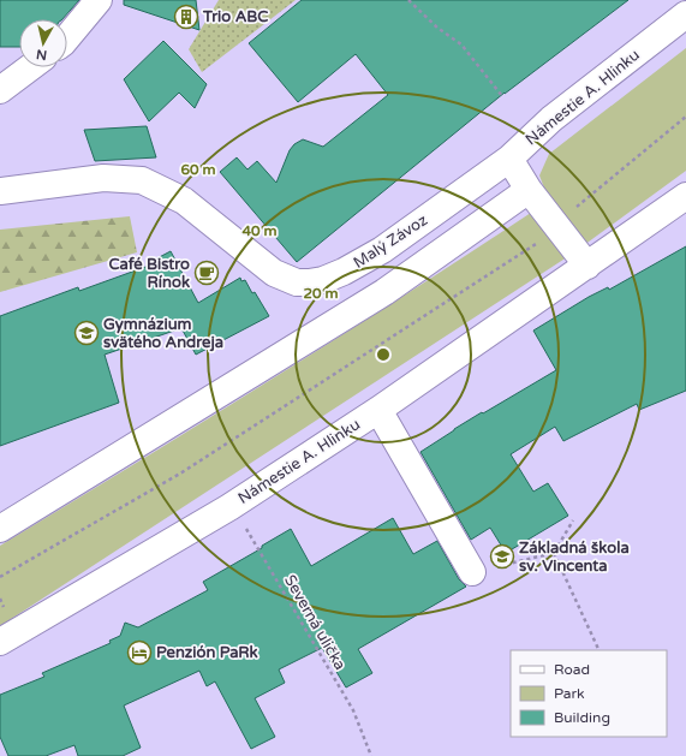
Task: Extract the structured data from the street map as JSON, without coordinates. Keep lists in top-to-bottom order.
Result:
{
  "streets": {
    "street": ["Námestie A. Hlinku", "Malý Závoz"],
    "path": ["Severná ulička"]
  },
  "crossings": [
    ["Námestie A. Hlinku", "Malý Závoz"],
    ["Námestie A. Hlinku", "Severná ulička"]
  ],
  "places": {
    "building": ["Trio ABC"],
    "cafe": ["Café Bistro Rínok"],
    "school or university": ["Gymnázium svätého Andreja", "Základná škola sv. Vincenta"],
    "hotel": ["Penzión PaRk"]
  },
  "legend": ["Road", "Park", "Building"],
  "north": "bottom",
  "rings": ["60 m", "40 m", "20 m"]
}
